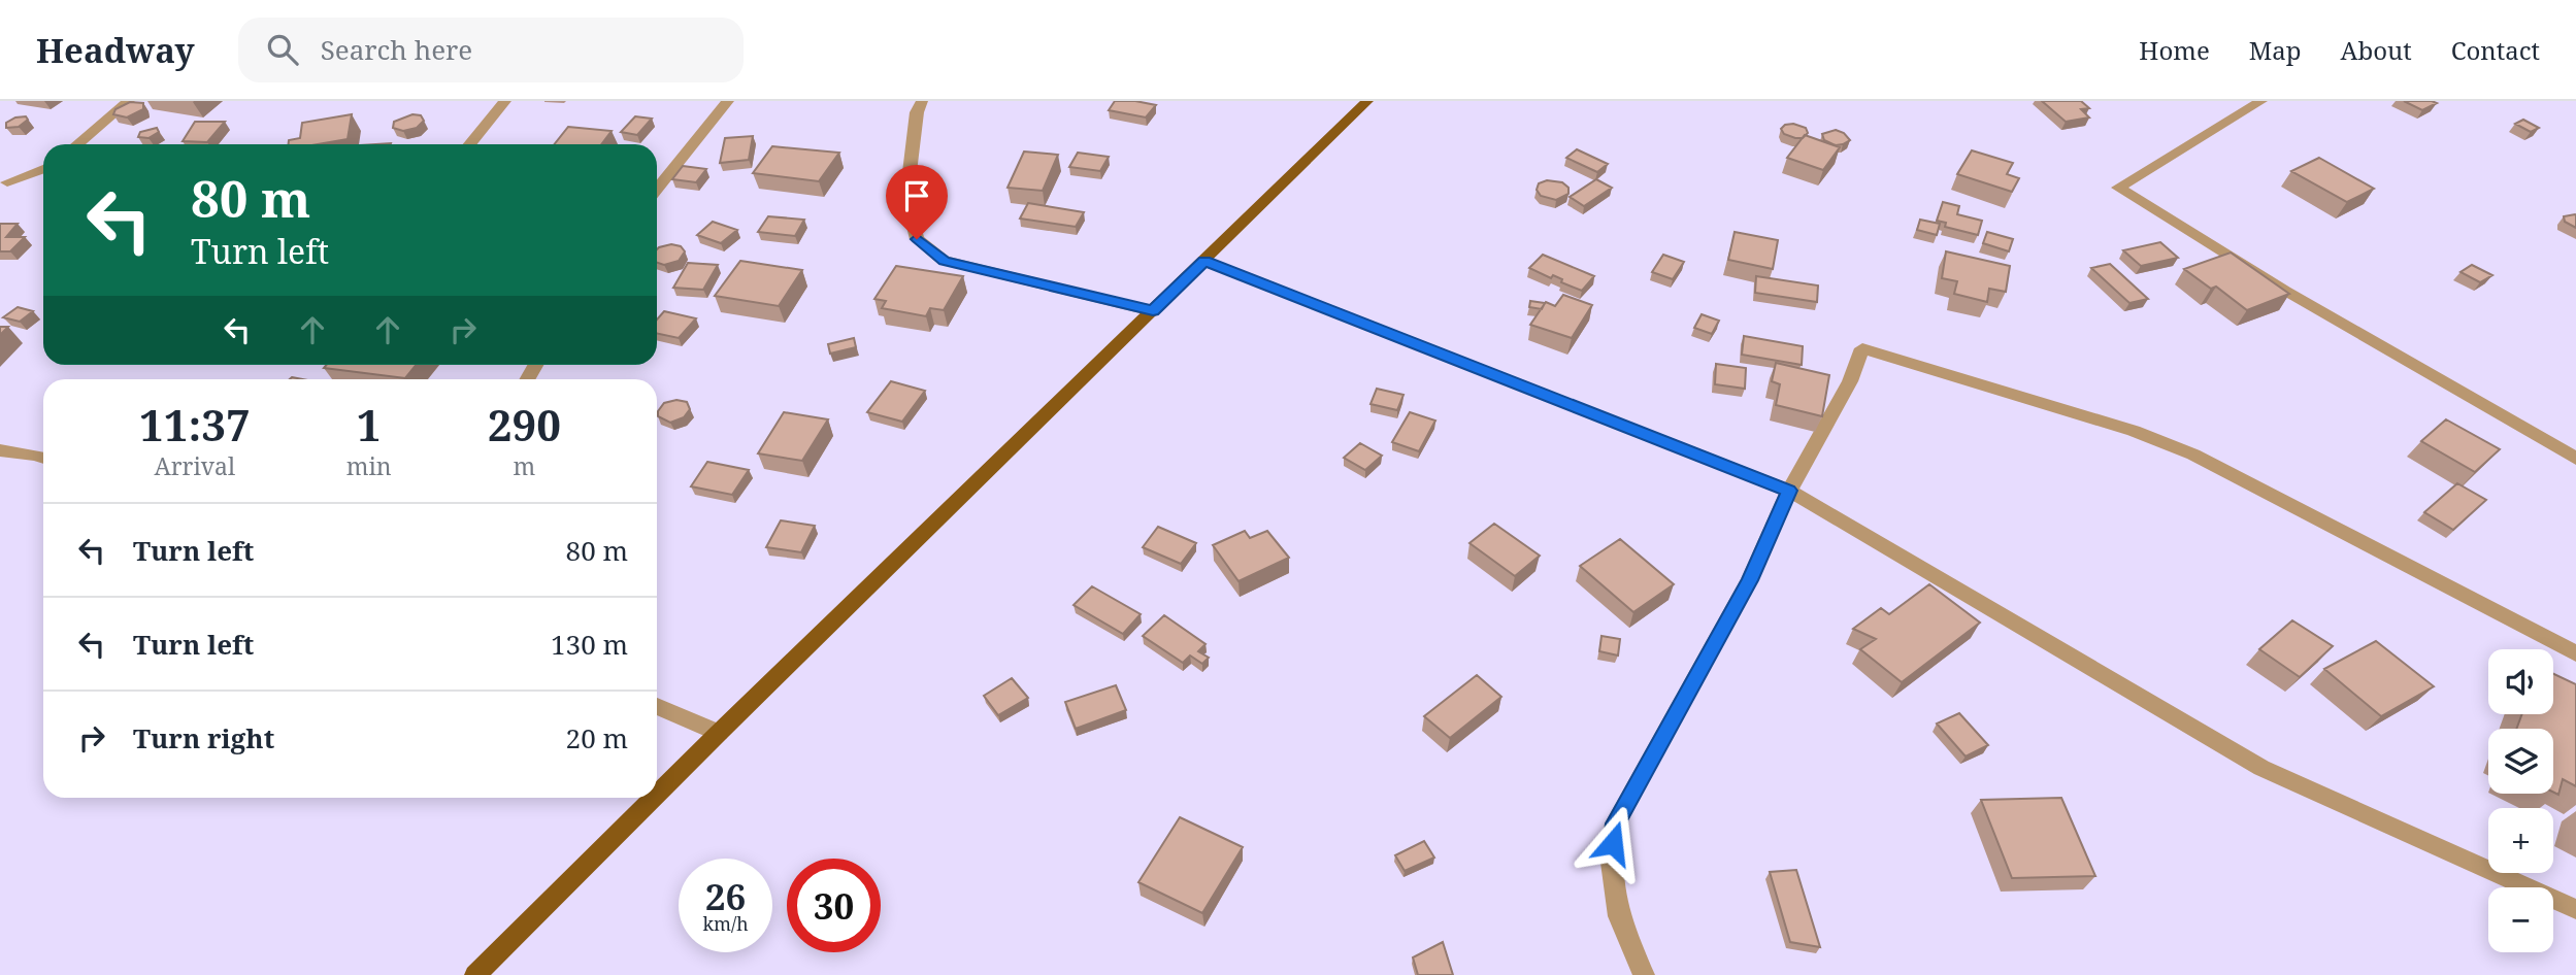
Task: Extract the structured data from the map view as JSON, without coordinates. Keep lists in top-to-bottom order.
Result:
{
  "page": {
    "header": "Headway",
    "search": "Search here",
    "nav": [
      "Home",
      "Map",
      "About",
      "Contact"
    ],
    "turn": ["80 m", "Turn left"],
    "eta": [
      "11:37",
      "Arrival",
      "1",
      "min",
      "290",
      "m"
    ],
    "list": [
      {
        "name": "Turn left",
        "value": "80 m"
      },
      {
        "name": "Turn left",
        "value": "130 m"
      },
      {
        "name": "Turn right",
        "value": "20 m"
      }
    ],
    "map_buttons": ["+", "−"],
    "speed": "26 km/h",
    "limit": "30"
  }
}
